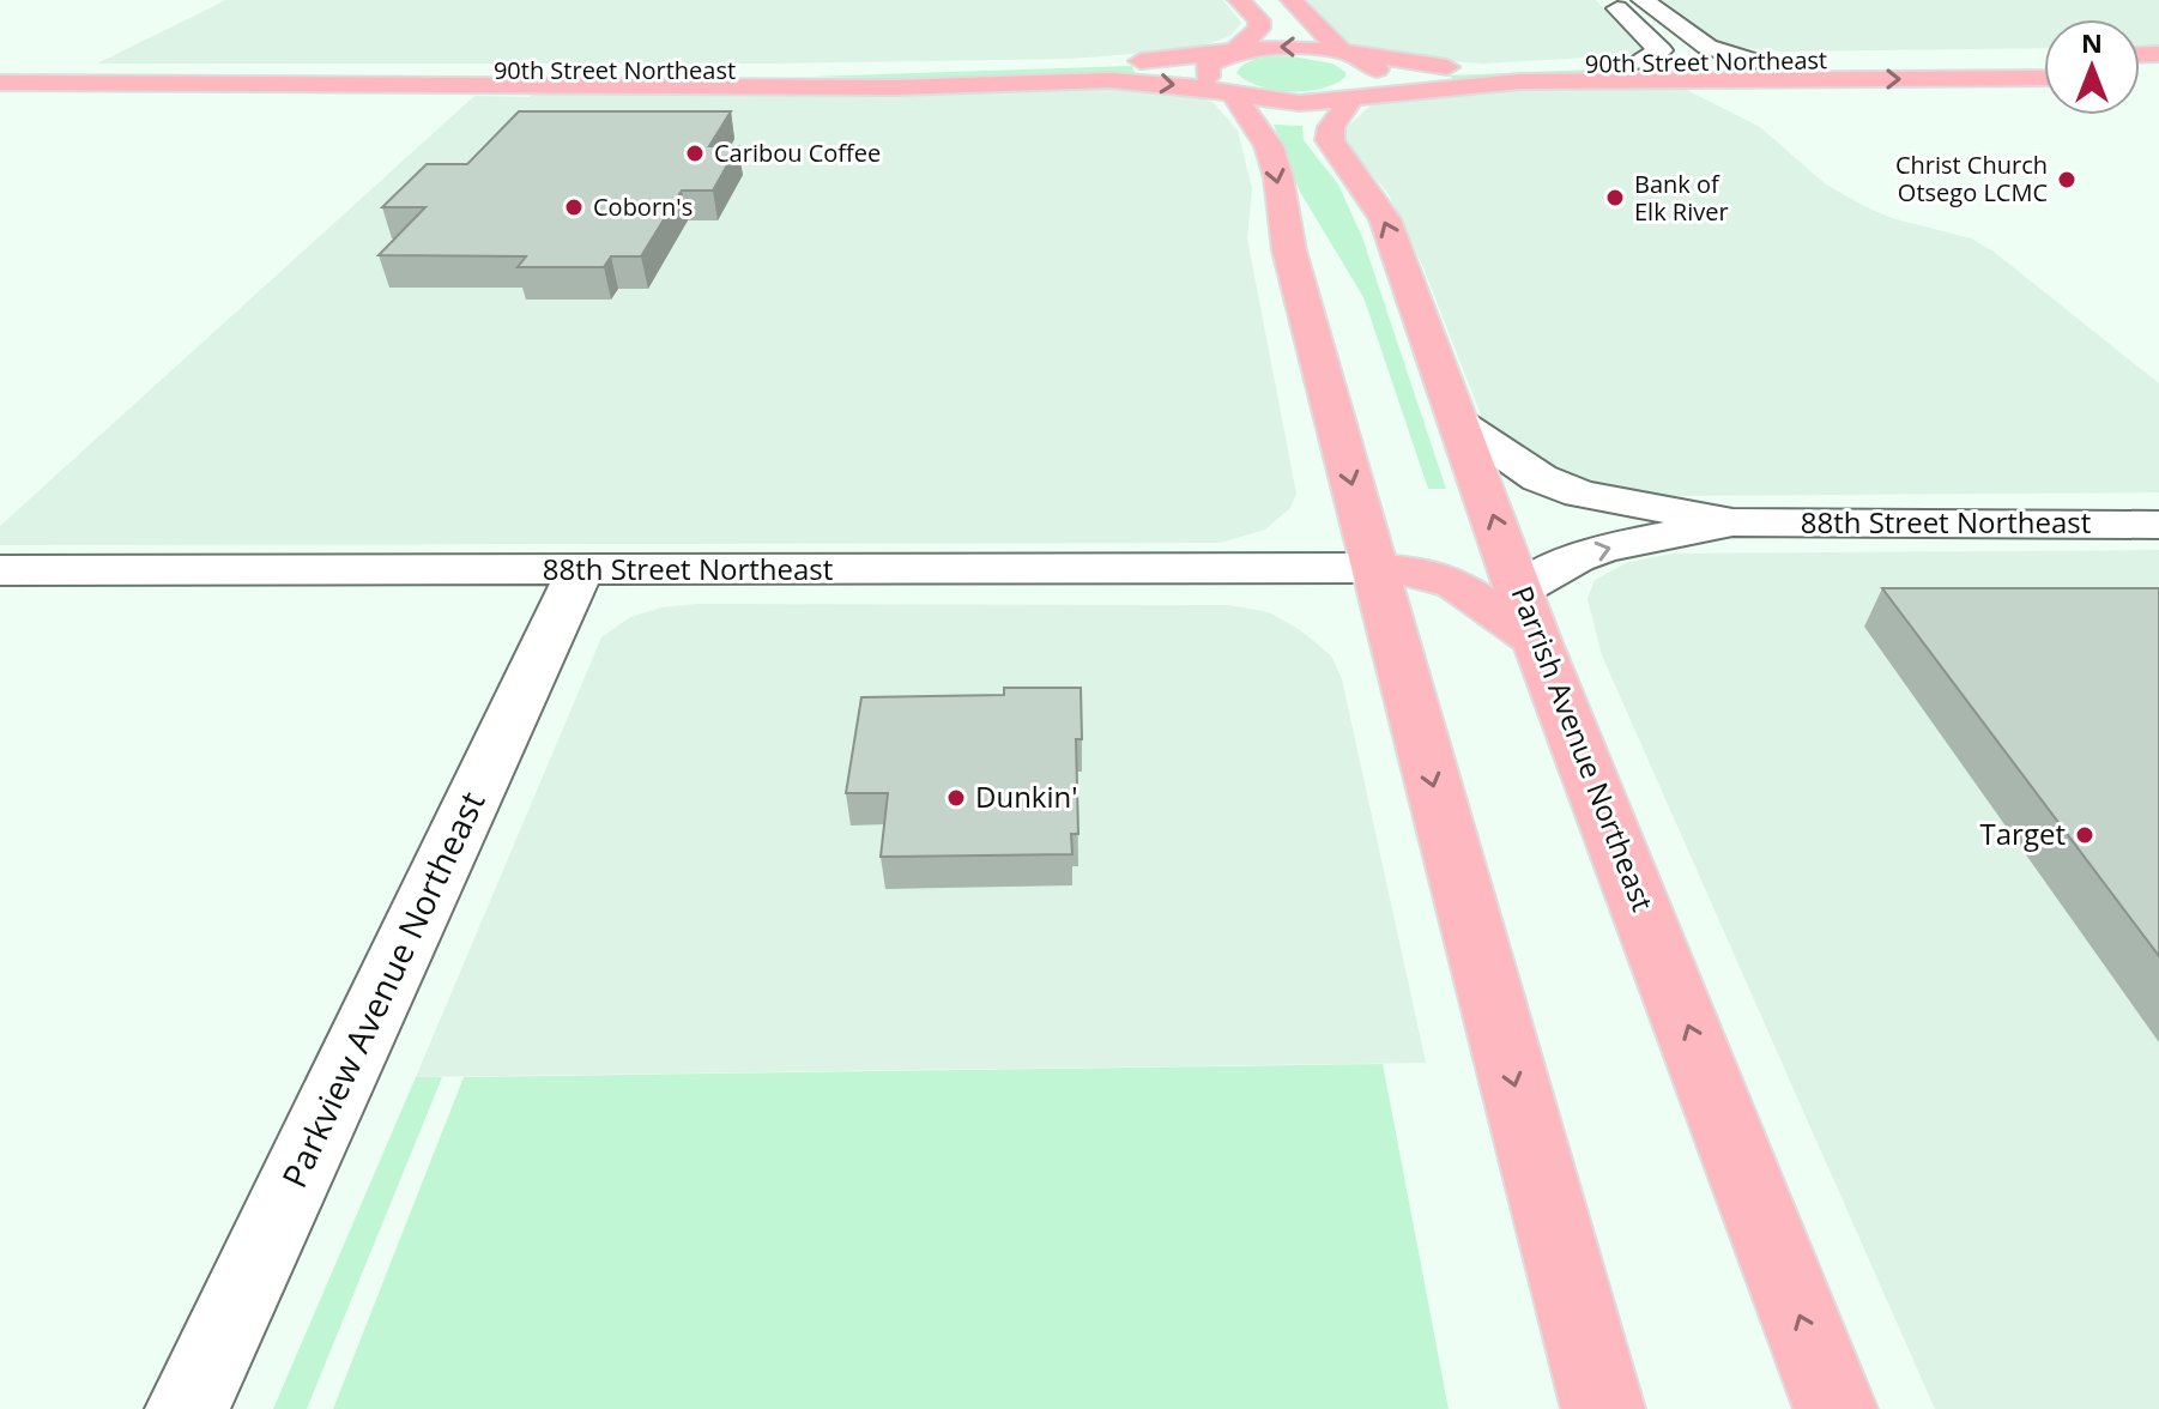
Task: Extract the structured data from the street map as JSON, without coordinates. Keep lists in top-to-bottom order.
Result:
{
  "streets": {
    "main road": ["90th Street Northeast", "Parrish Avenue Northeast"],
    "street": ["88th Street Northeast", "Parkview Avenue Northeast"]
  },
  "crossings": [
    ["90th Street Northeast", "Parrish Avenue Northeast"],
    ["88th Street Northeast", "Parrish Avenue Northeast"],
    ["88th Street Northeast", "Parkview Avenue Northeast"]
  ],
  "places": [
    "Caribou Coffee",
    "Christ Church Otsego LCMC",
    "Bank of Elk River",
    "Coborn's",
    "Dunkin'",
    "Target"
  ],
  "north": "top"
}
